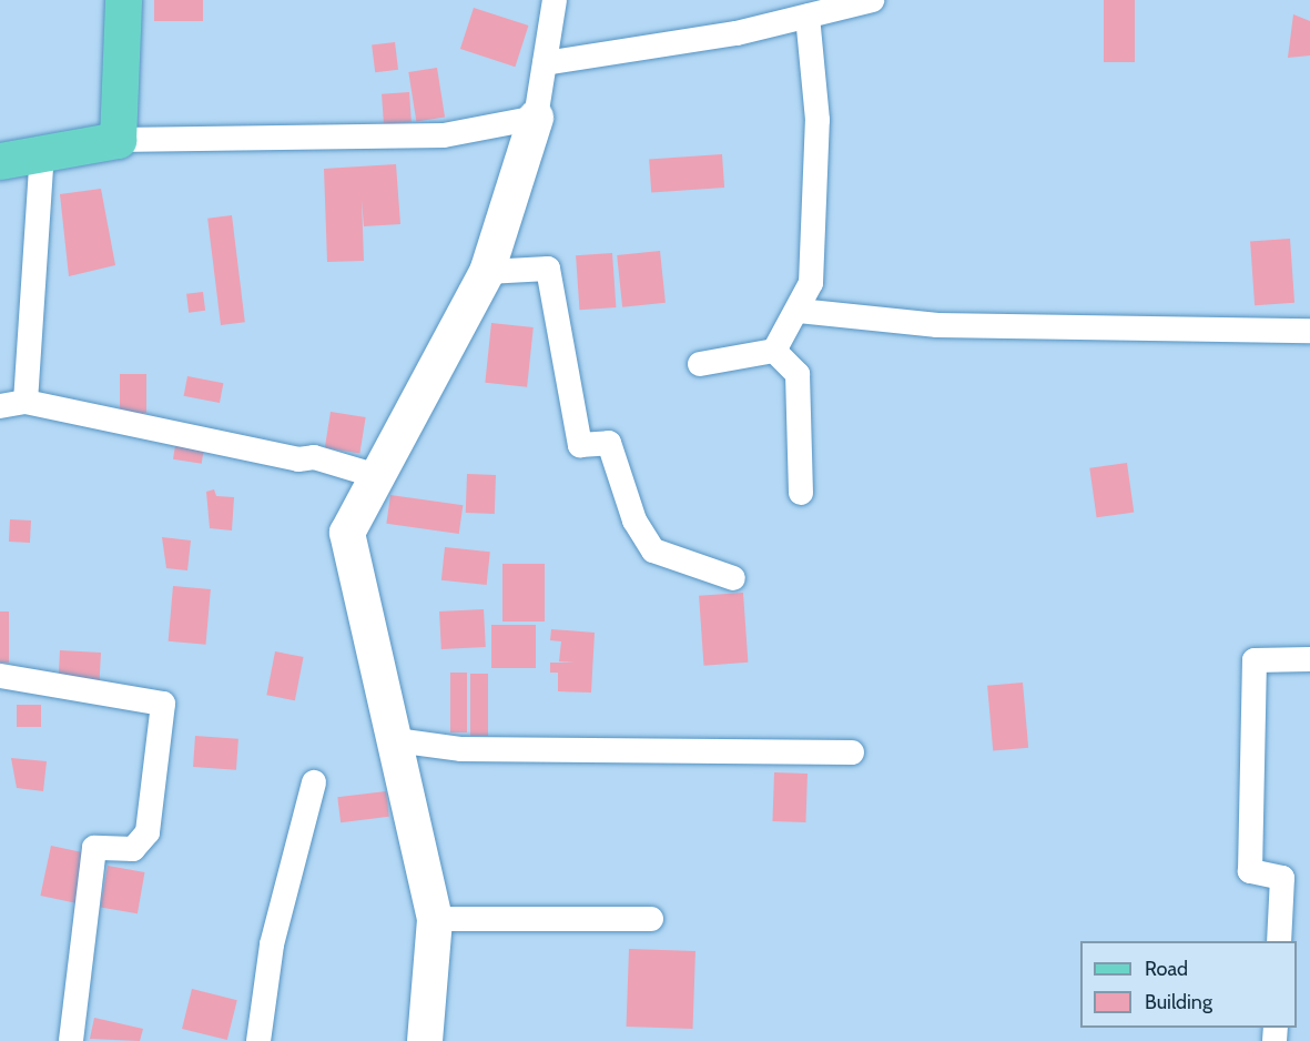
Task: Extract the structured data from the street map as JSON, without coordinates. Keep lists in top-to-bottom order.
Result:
{
  "legend": ["Road", "Building"]
}
